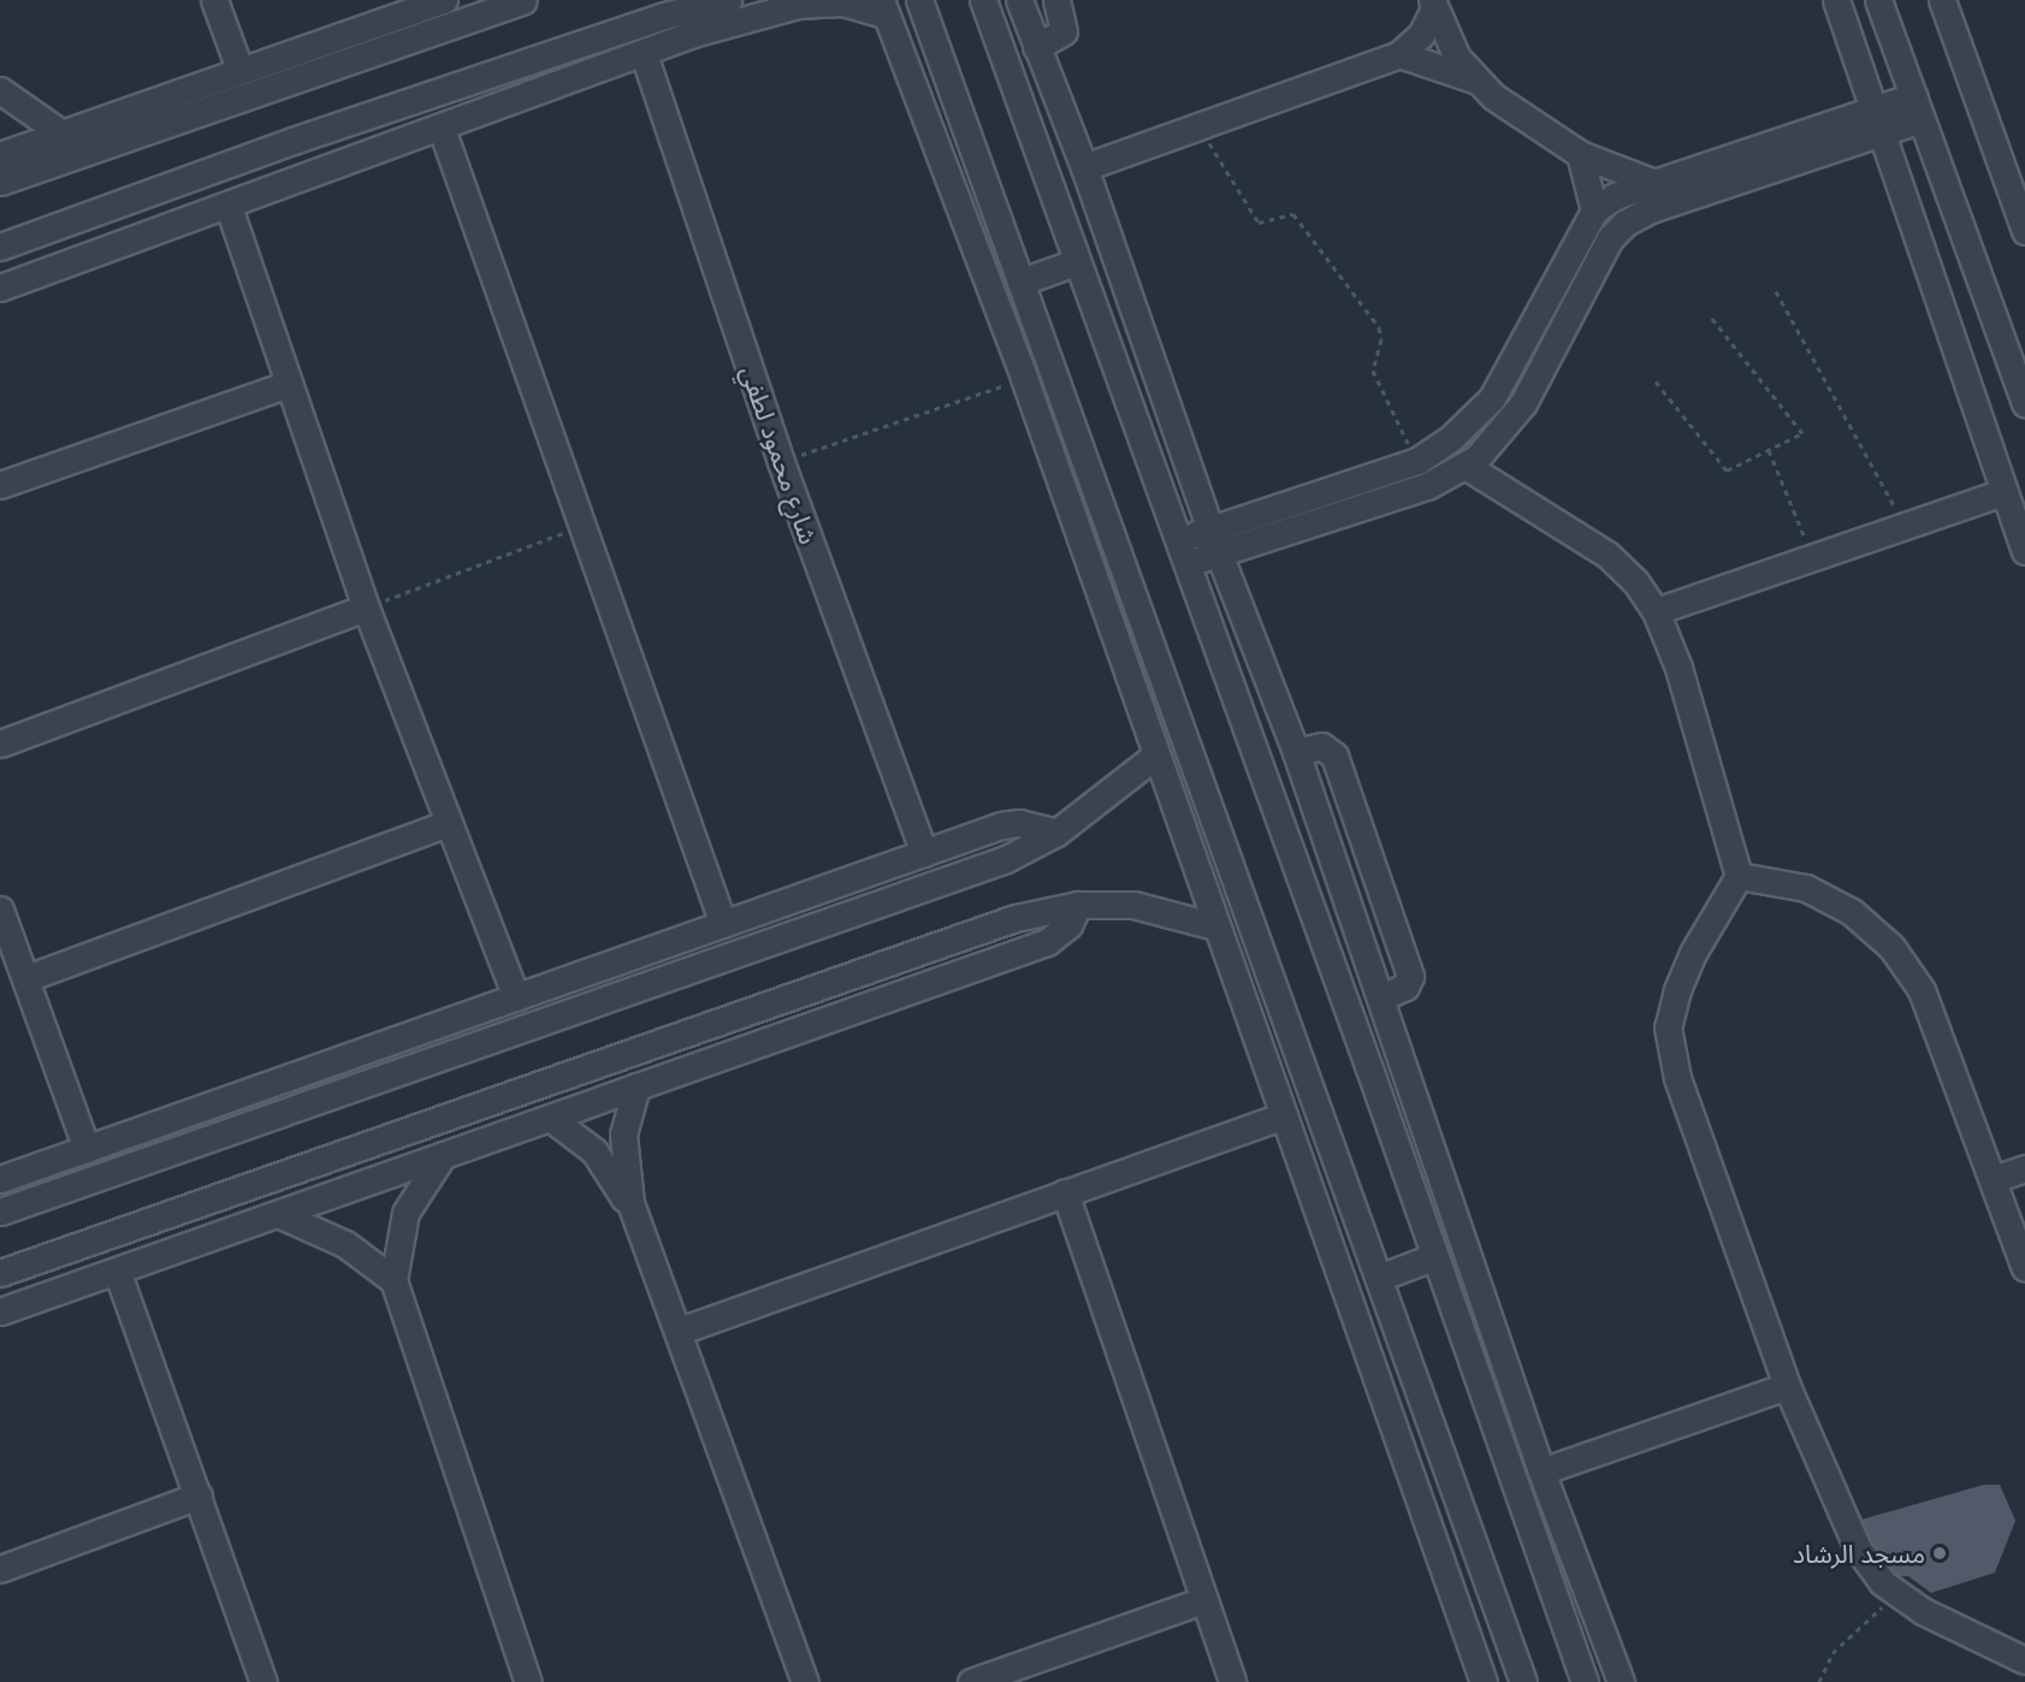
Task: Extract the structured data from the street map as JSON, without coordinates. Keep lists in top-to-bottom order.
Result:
{
  "streets": {
    "street": ["شارع محمود لطفي"]
  },
  "places": ["مسجد الرشاد"]
}
